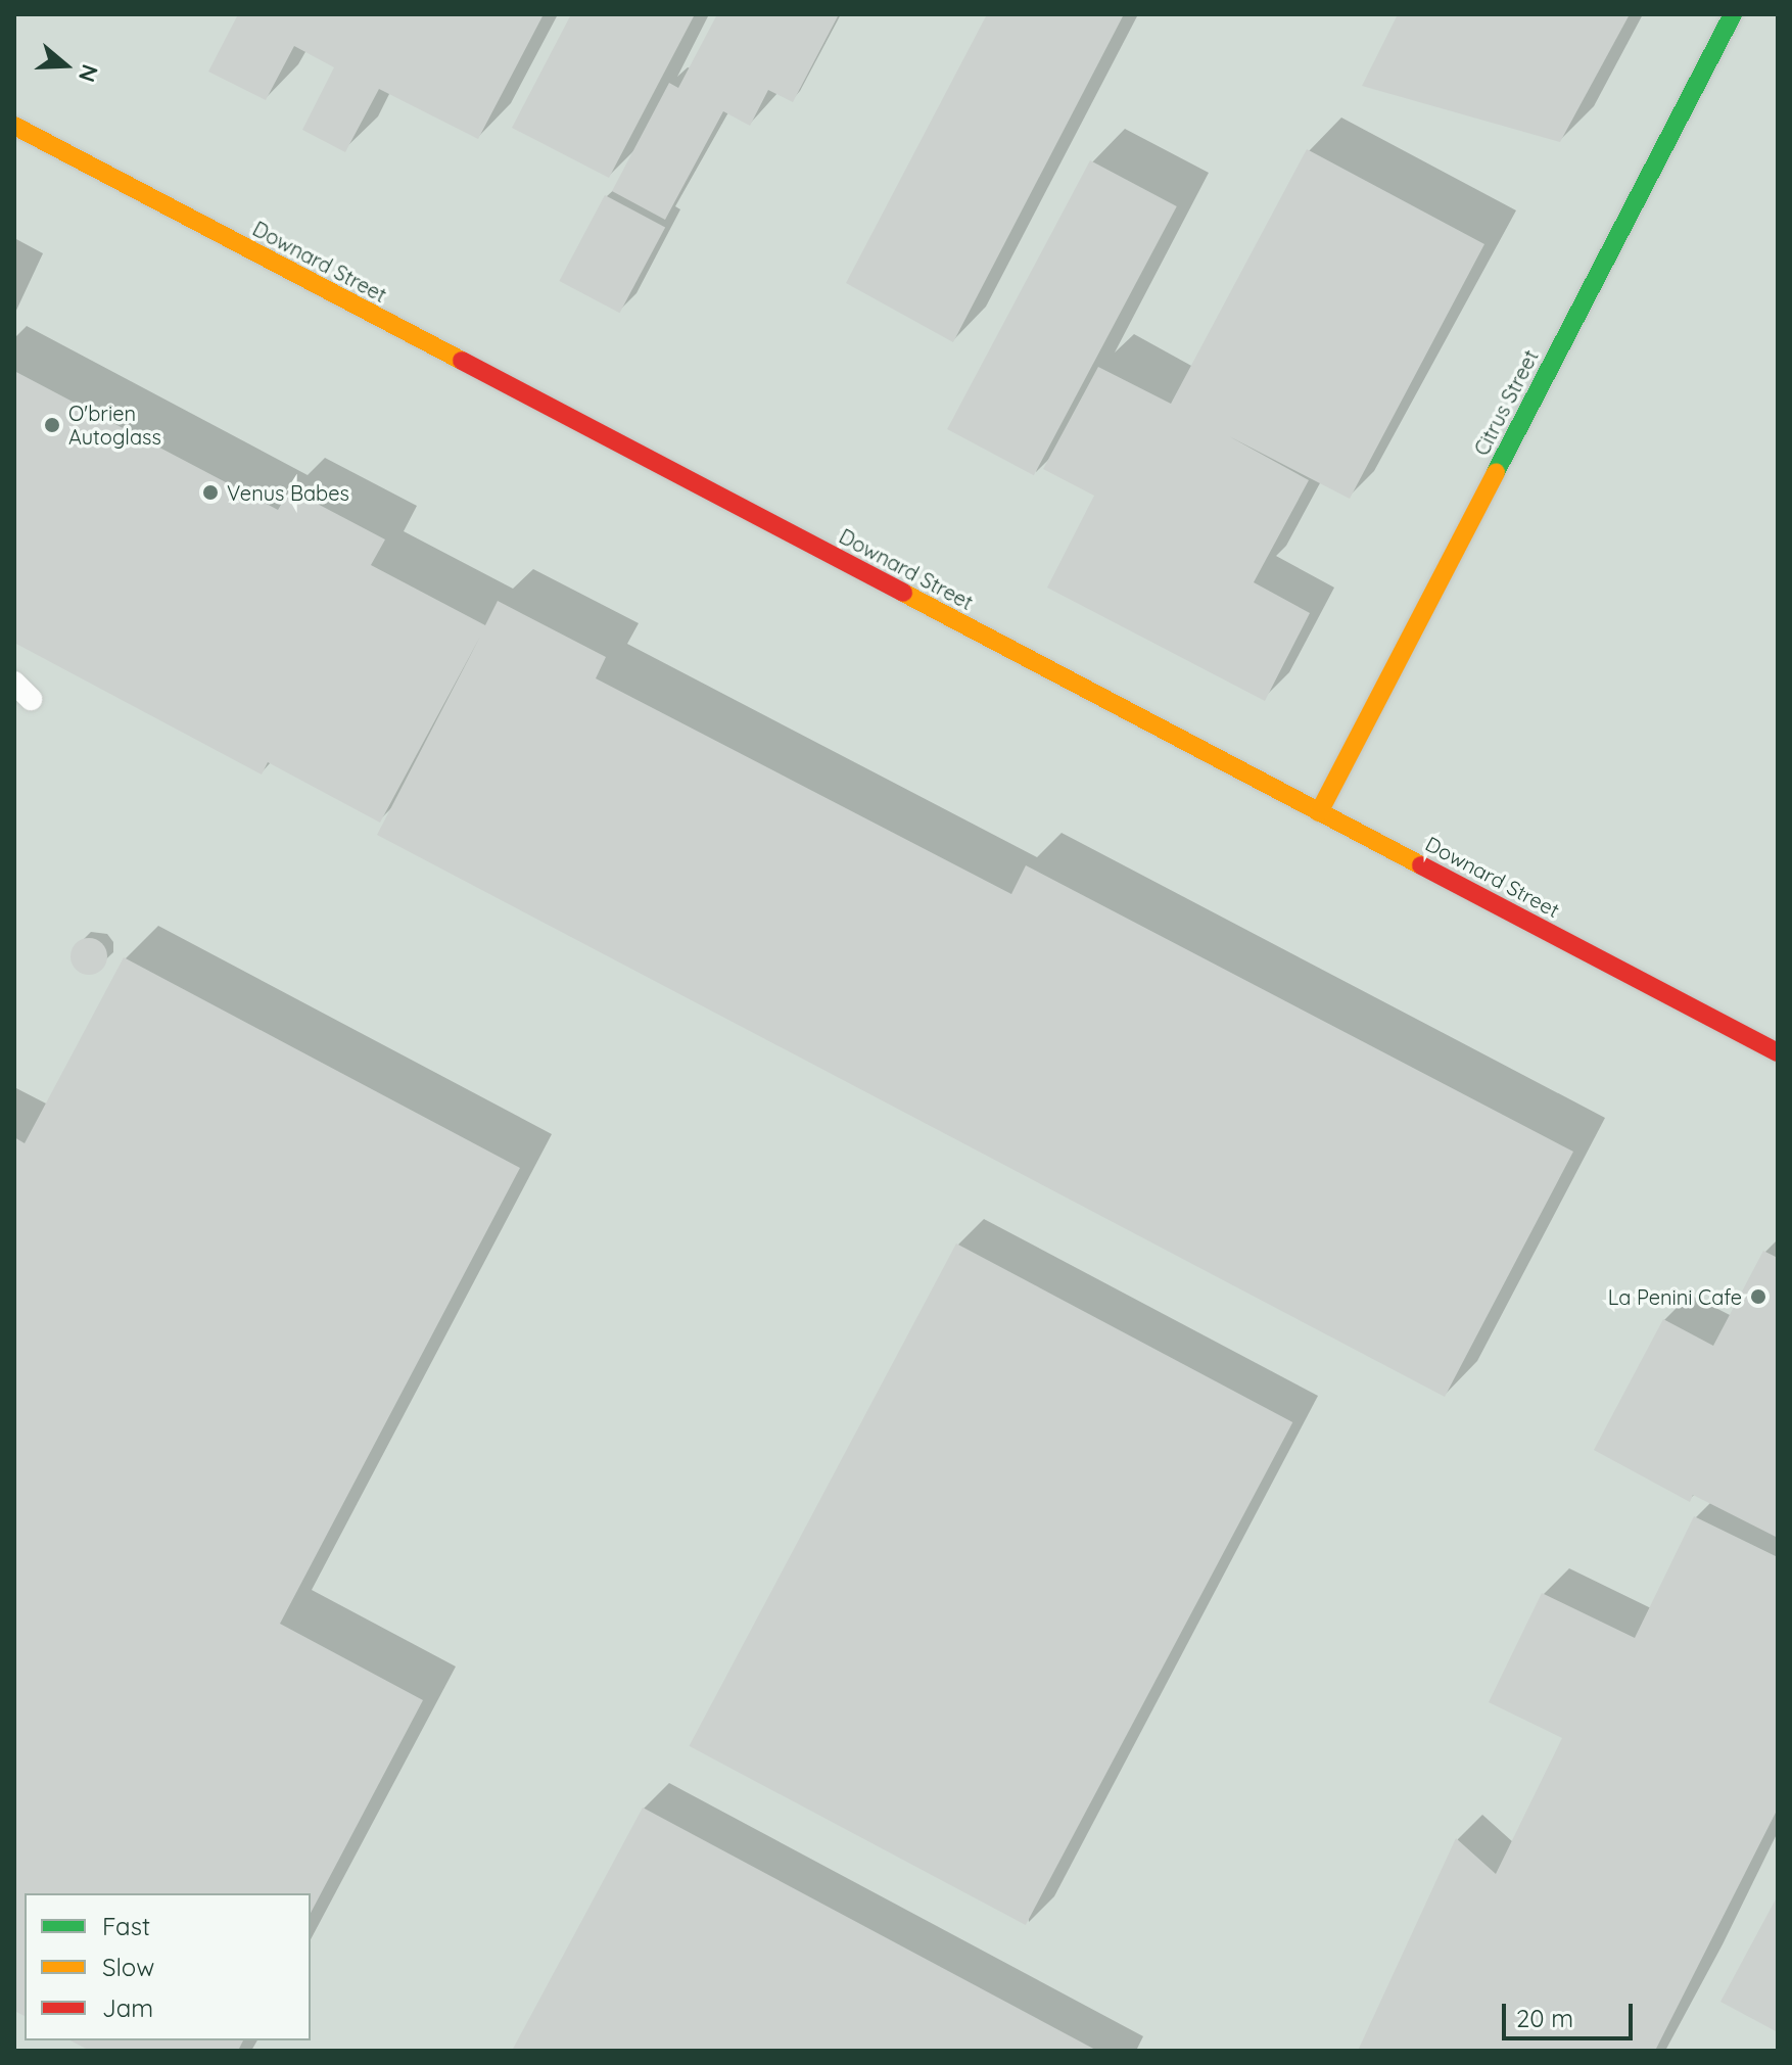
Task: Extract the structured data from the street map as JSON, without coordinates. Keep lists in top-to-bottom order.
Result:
{
  "streets": {
    "street": ["Downard Street", "Citrus Street"]
  },
  "crossings": [
    ["Downard Street", "Citrus Street"]
  ],
  "places": ["O'brien Autoglass", "Venus Babes", "La Penini Cafe"],
  "legend": ["Fast", "Slow", "Jam"],
  "scale_bar": "20 m",
  "north": "right"
}
